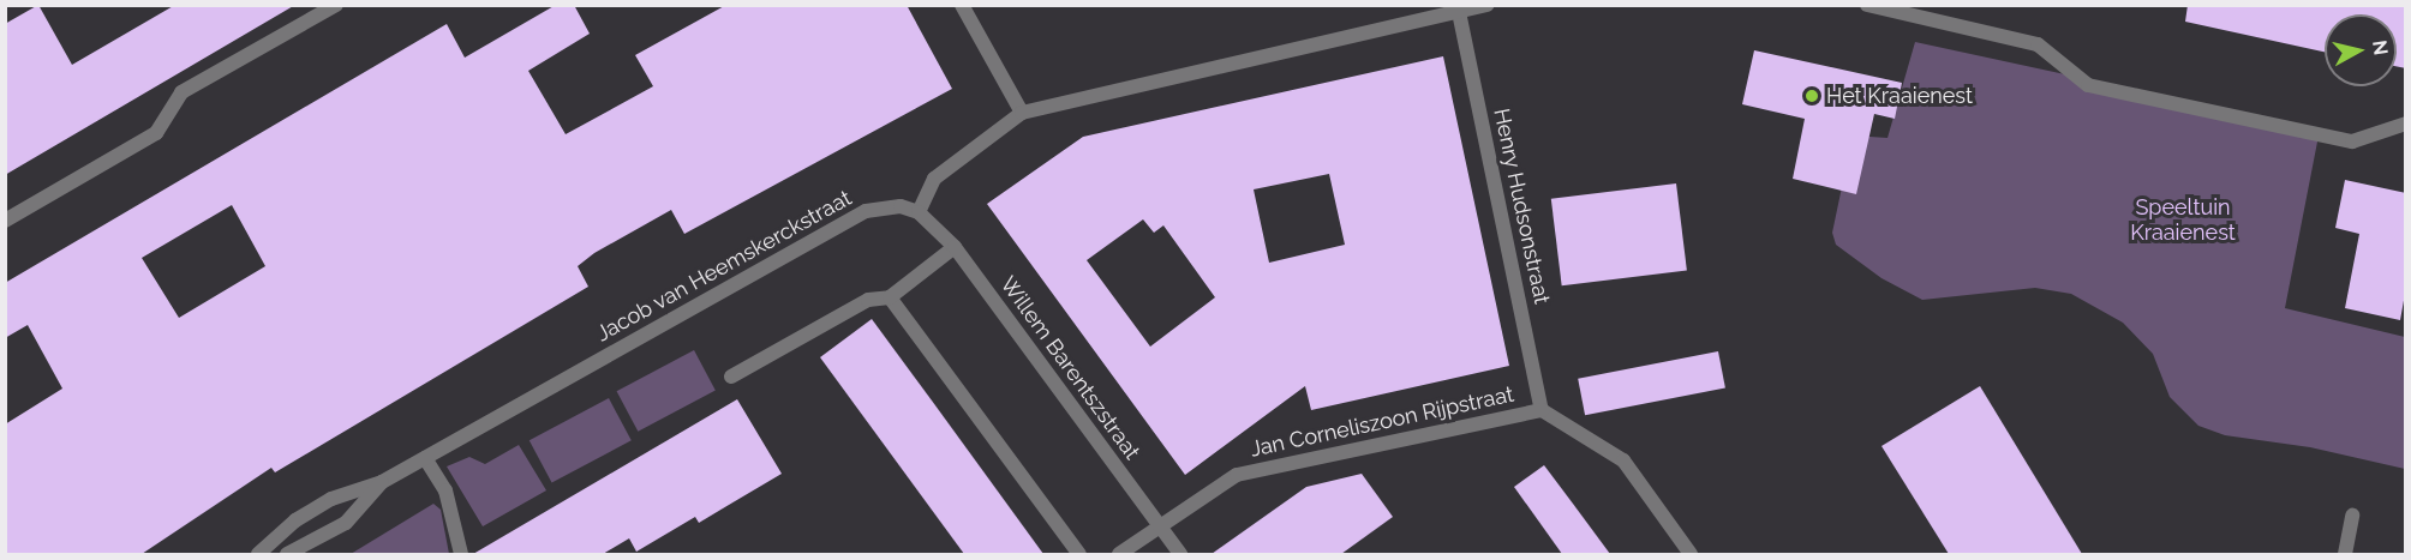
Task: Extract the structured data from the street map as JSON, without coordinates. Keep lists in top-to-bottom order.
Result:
{
  "streets": {
    "street": [
      "Henry Hudsonstraat",
      "Jacob van Heemskerckstraat",
      "Willem Barentszstraat",
      "Jan Corneliszoon Rijpstraat"
    ]
  },
  "crossings": [
    ["Henry Hudsonstraat", "Jan Corneliszoon Rijpstraat"],
    ["Jacob van Heemskerckstraat", "Willem Barentszstraat"],
    ["Willem Barentszstraat", "Jan Corneliszoon Rijpstraat"]
  ],
  "parks": ["Speeltuin Kraaienest"],
  "places": ["Het Kraaienest"],
  "north": "right"
}
